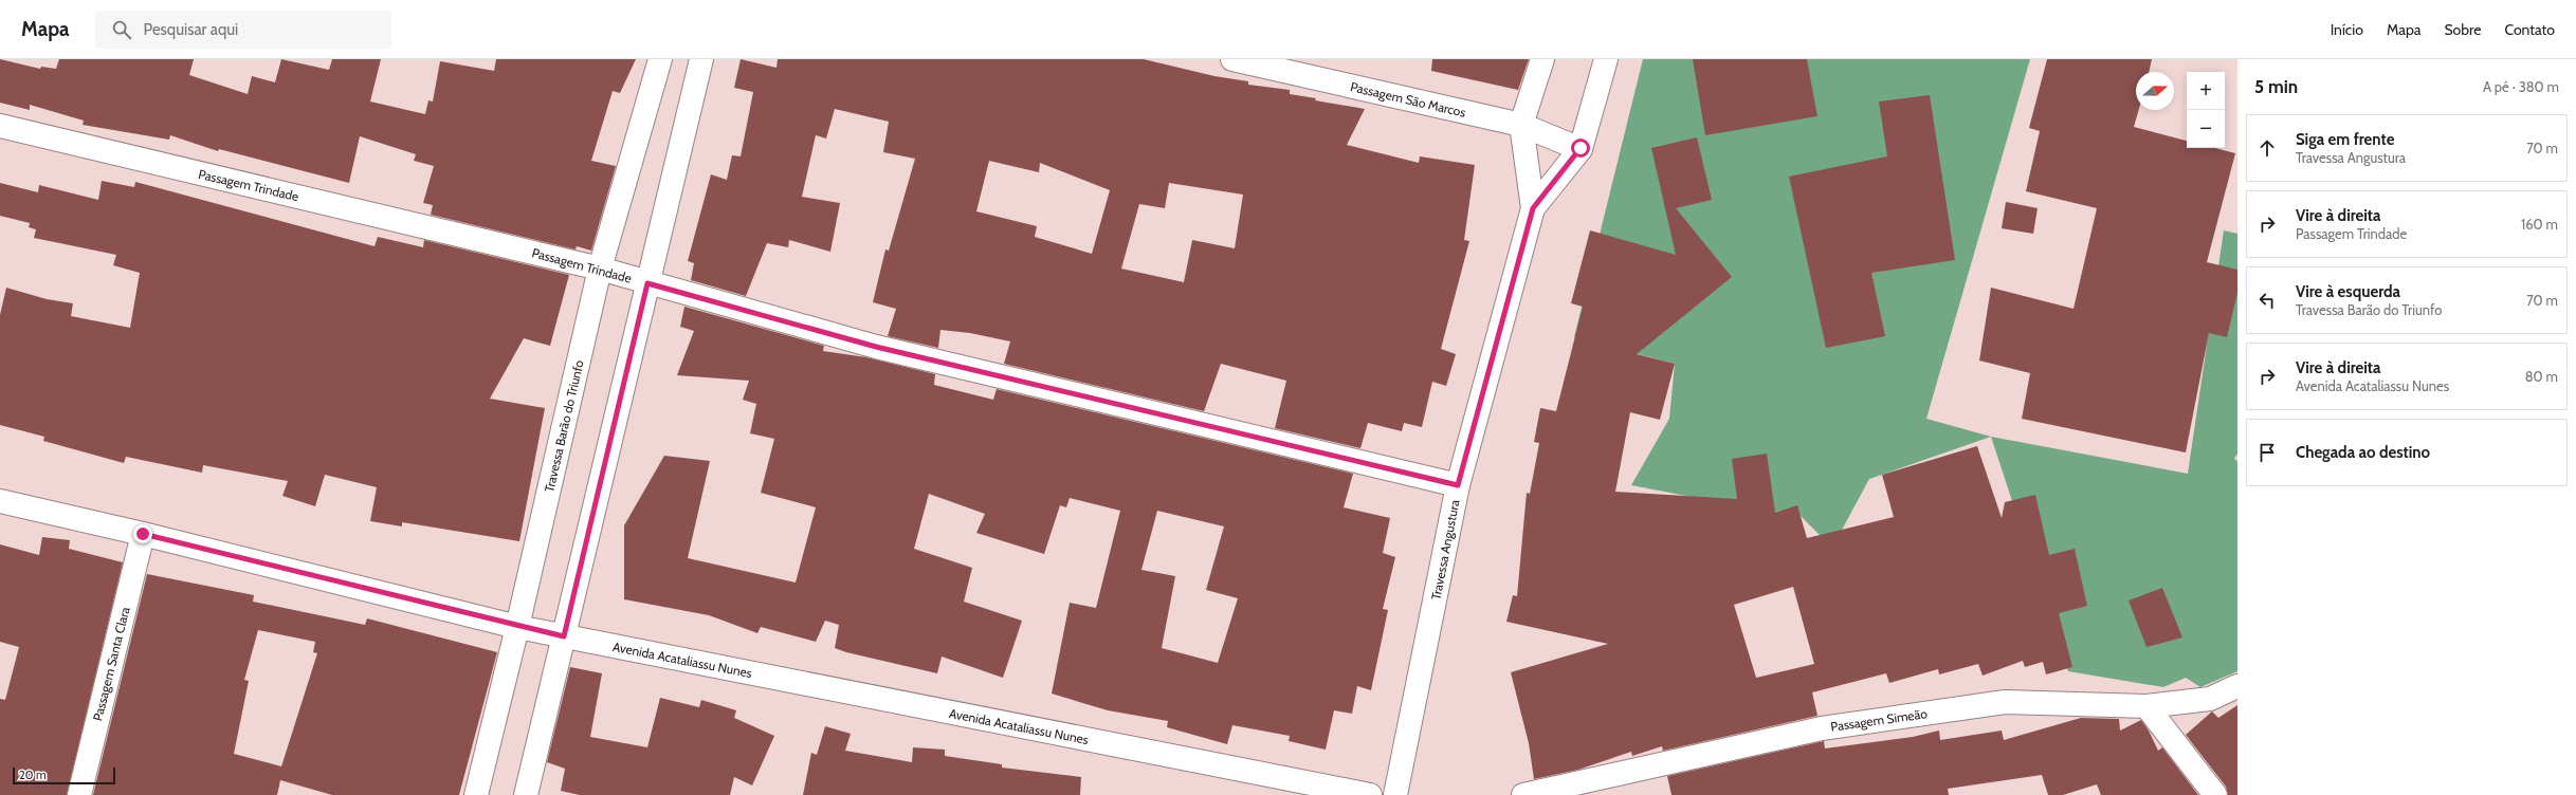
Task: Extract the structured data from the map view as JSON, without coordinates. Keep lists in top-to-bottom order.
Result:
{
  "streets": {
    "street": [
      "Passagem São Marcos",
      "Passagem Trindade",
      "Travessa Barão do Triunfo",
      "Travessa Angustura",
      "Avenida Acataliassu Nunes",
      "Passagem Santa Clara",
      "Passagem Simeão"
    ]
  },
  "crossings": [
    ["Passagem São Marcos", "Travessa Angustura"],
    ["Passagem Trindade", "Travessa Barão do Triunfo"],
    ["Passagem Trindade", "Travessa Angustura"],
    ["Travessa Barão do Triunfo", "Avenida Acataliassu Nunes"],
    ["Avenida Acataliassu Nunes", "Passagem Santa Clara"]
  ],
  "scale_bar": "20 m",
  "north": "right",
  "page": {
    "header": "Mapa",
    "search": "Pesquisar aqui",
    "nav": [
      "Início",
      "Mapa",
      "Sobre",
      "Contato"
    ],
    "heading": ["5 min", "A pé · 380 m"],
    "map_buttons": ["+", "−"],
    "list": [
      ["Siga em frente", "Travessa Angustura", "70 m"],
      ["Vire à direita", "Passagem Trindade", "160 m"],
      ["Vire à esquerda", "Travessa Barão do Triunfo", "70 m"],
      ["Vire à direita", "Avenida Acataliassu Nunes", "80 m"],
      "Chegada ao destino"
    ],
    "scale": "20 m"
  }
}
